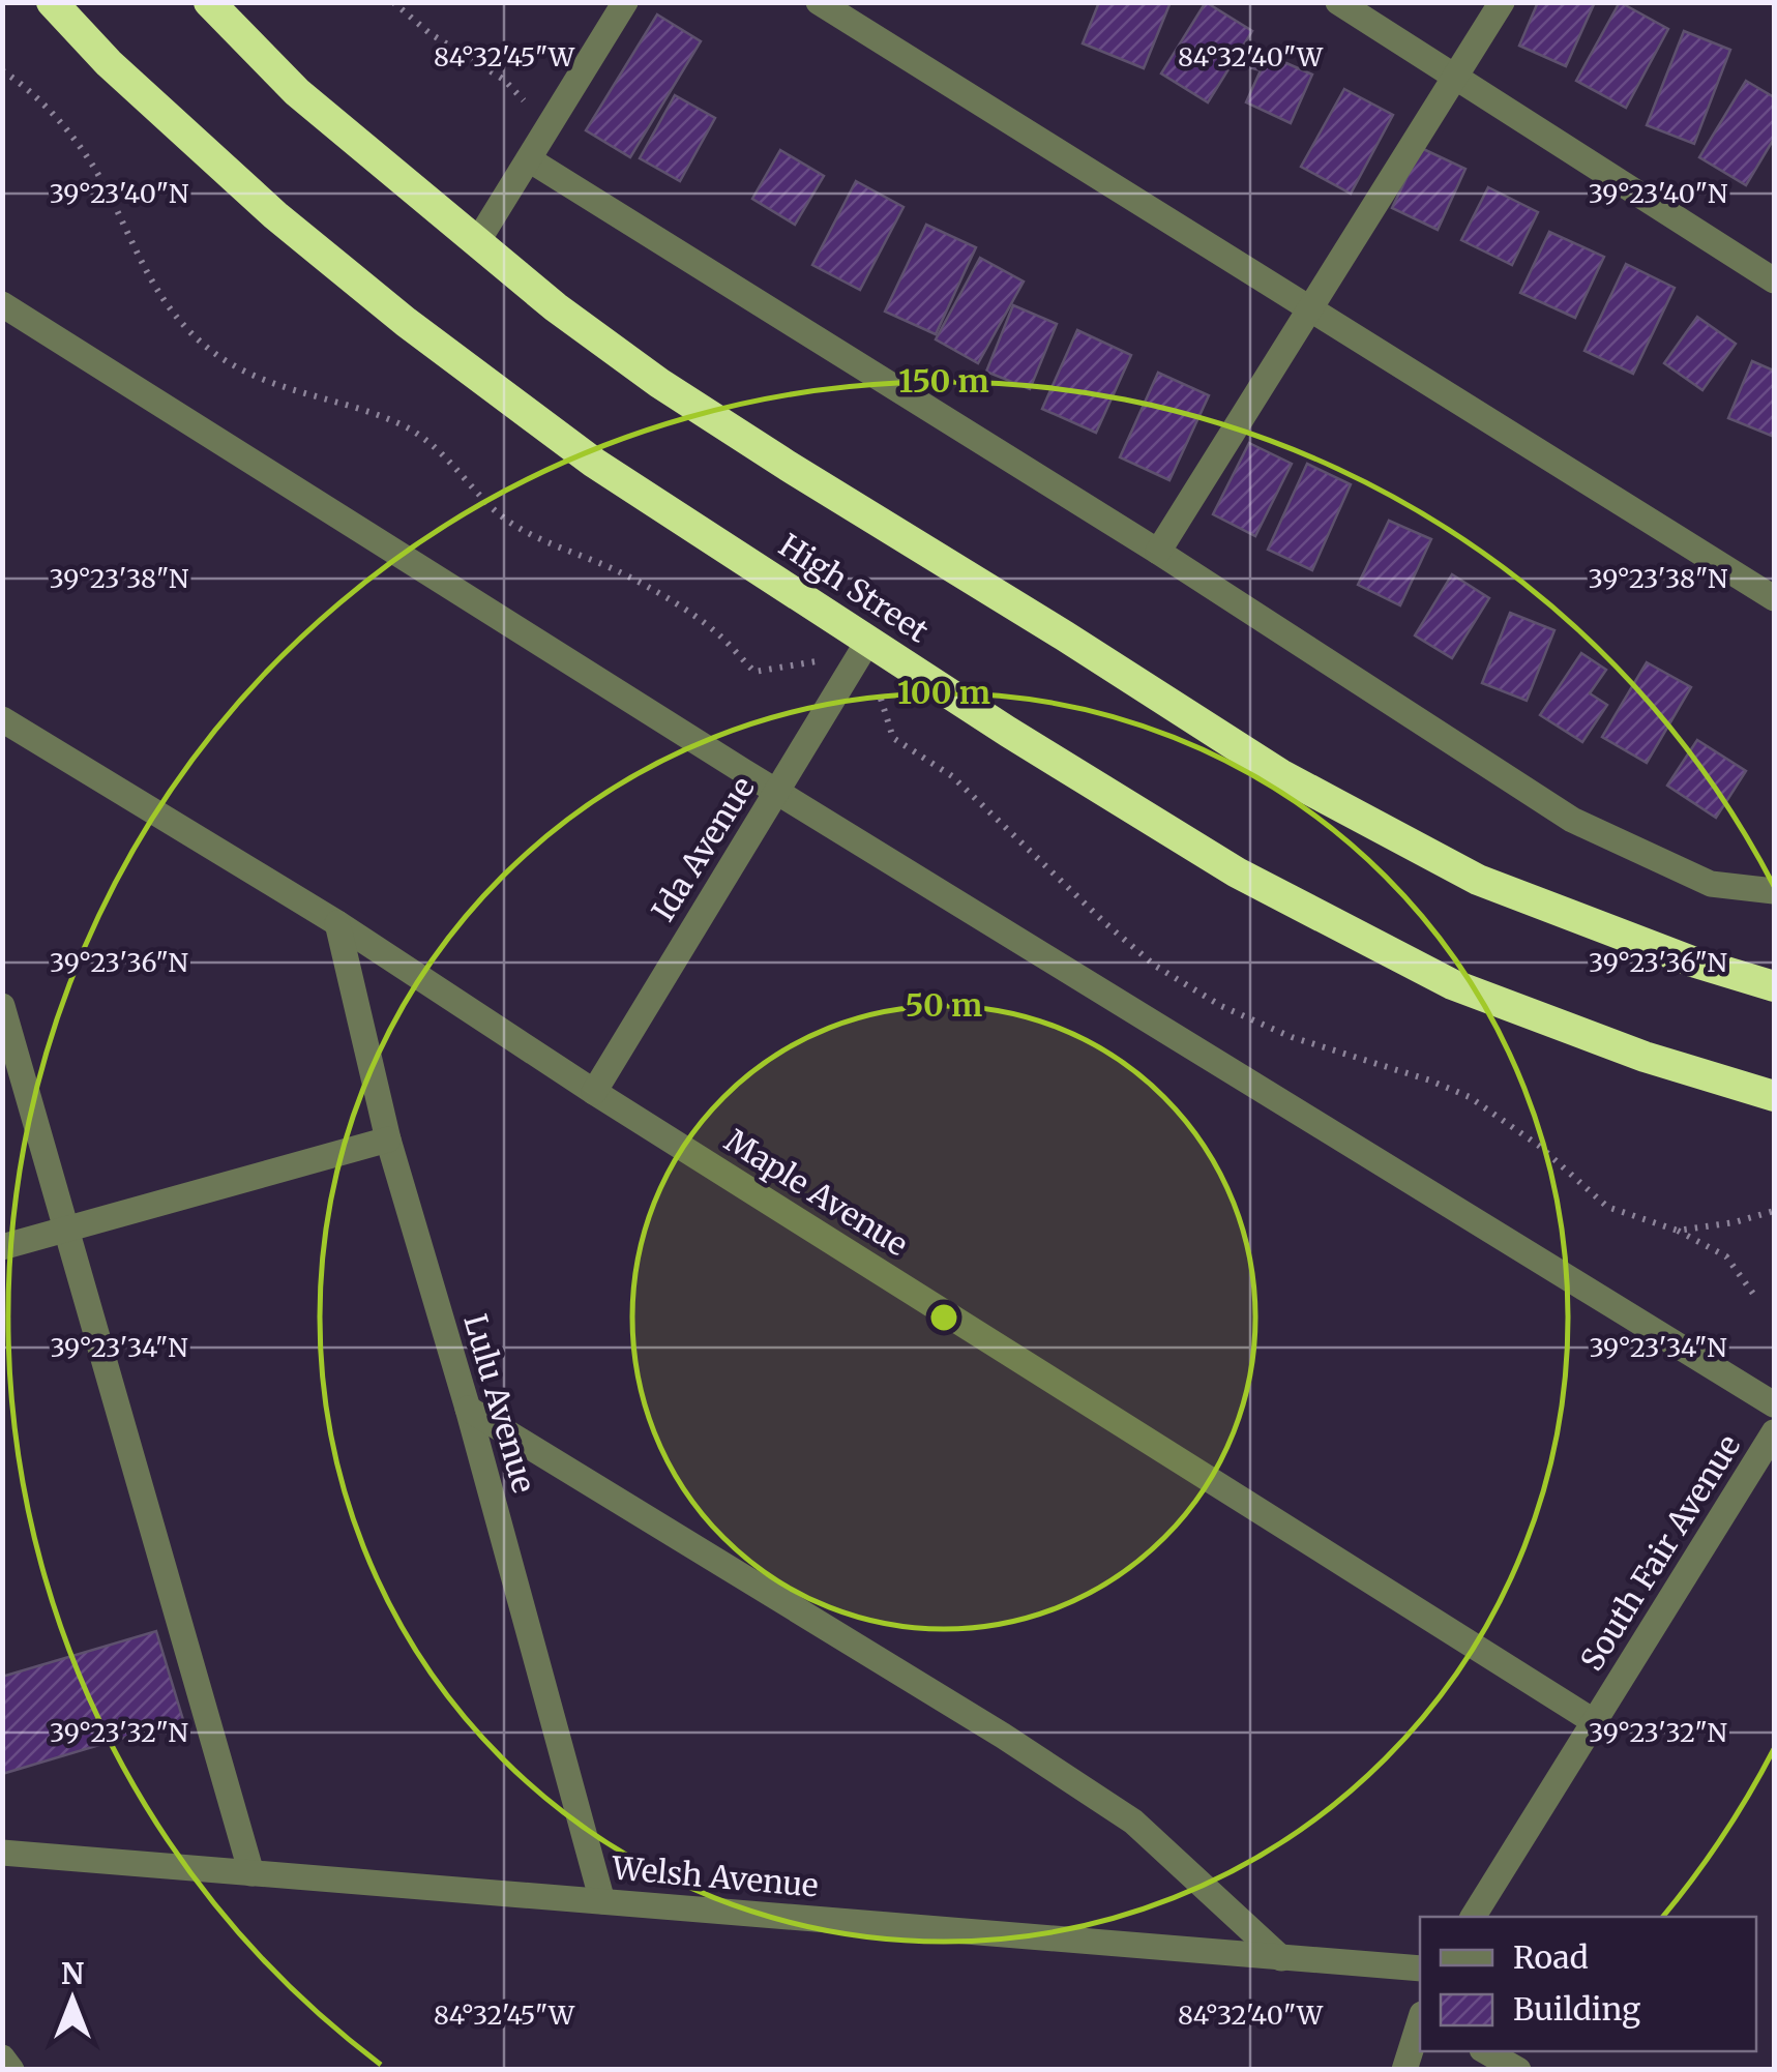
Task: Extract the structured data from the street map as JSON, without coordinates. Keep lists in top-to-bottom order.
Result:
{
  "streets": {
    "highway": ["High Street"],
    "street": [
      "Ida Avenue",
      "Maple Avenue",
      "Lulu Avenue",
      "South Fair Avenue",
      "Welsh Avenue"
    ]
  },
  "crossings": [
    ["High Street", "Ida Avenue"],
    ["Ida Avenue", "Maple Avenue"],
    ["Maple Avenue", "Lulu Avenue"],
    ["Maple Avenue", "South Fair Avenue"],
    ["Lulu Avenue", "Welsh Avenue"]
  ],
  "legend": ["Road", "Building"],
  "north": "top",
  "coordinates": [
    "84°32'45\"W",
    "84°32'40\"W",
    "39°23'40\"N",
    "39°23'38\"N",
    "39°23'36\"N",
    "39°23'34\"N",
    "39°23'32\"N"
  ],
  "rings": ["150 m", "100 m", "50 m"]
}
